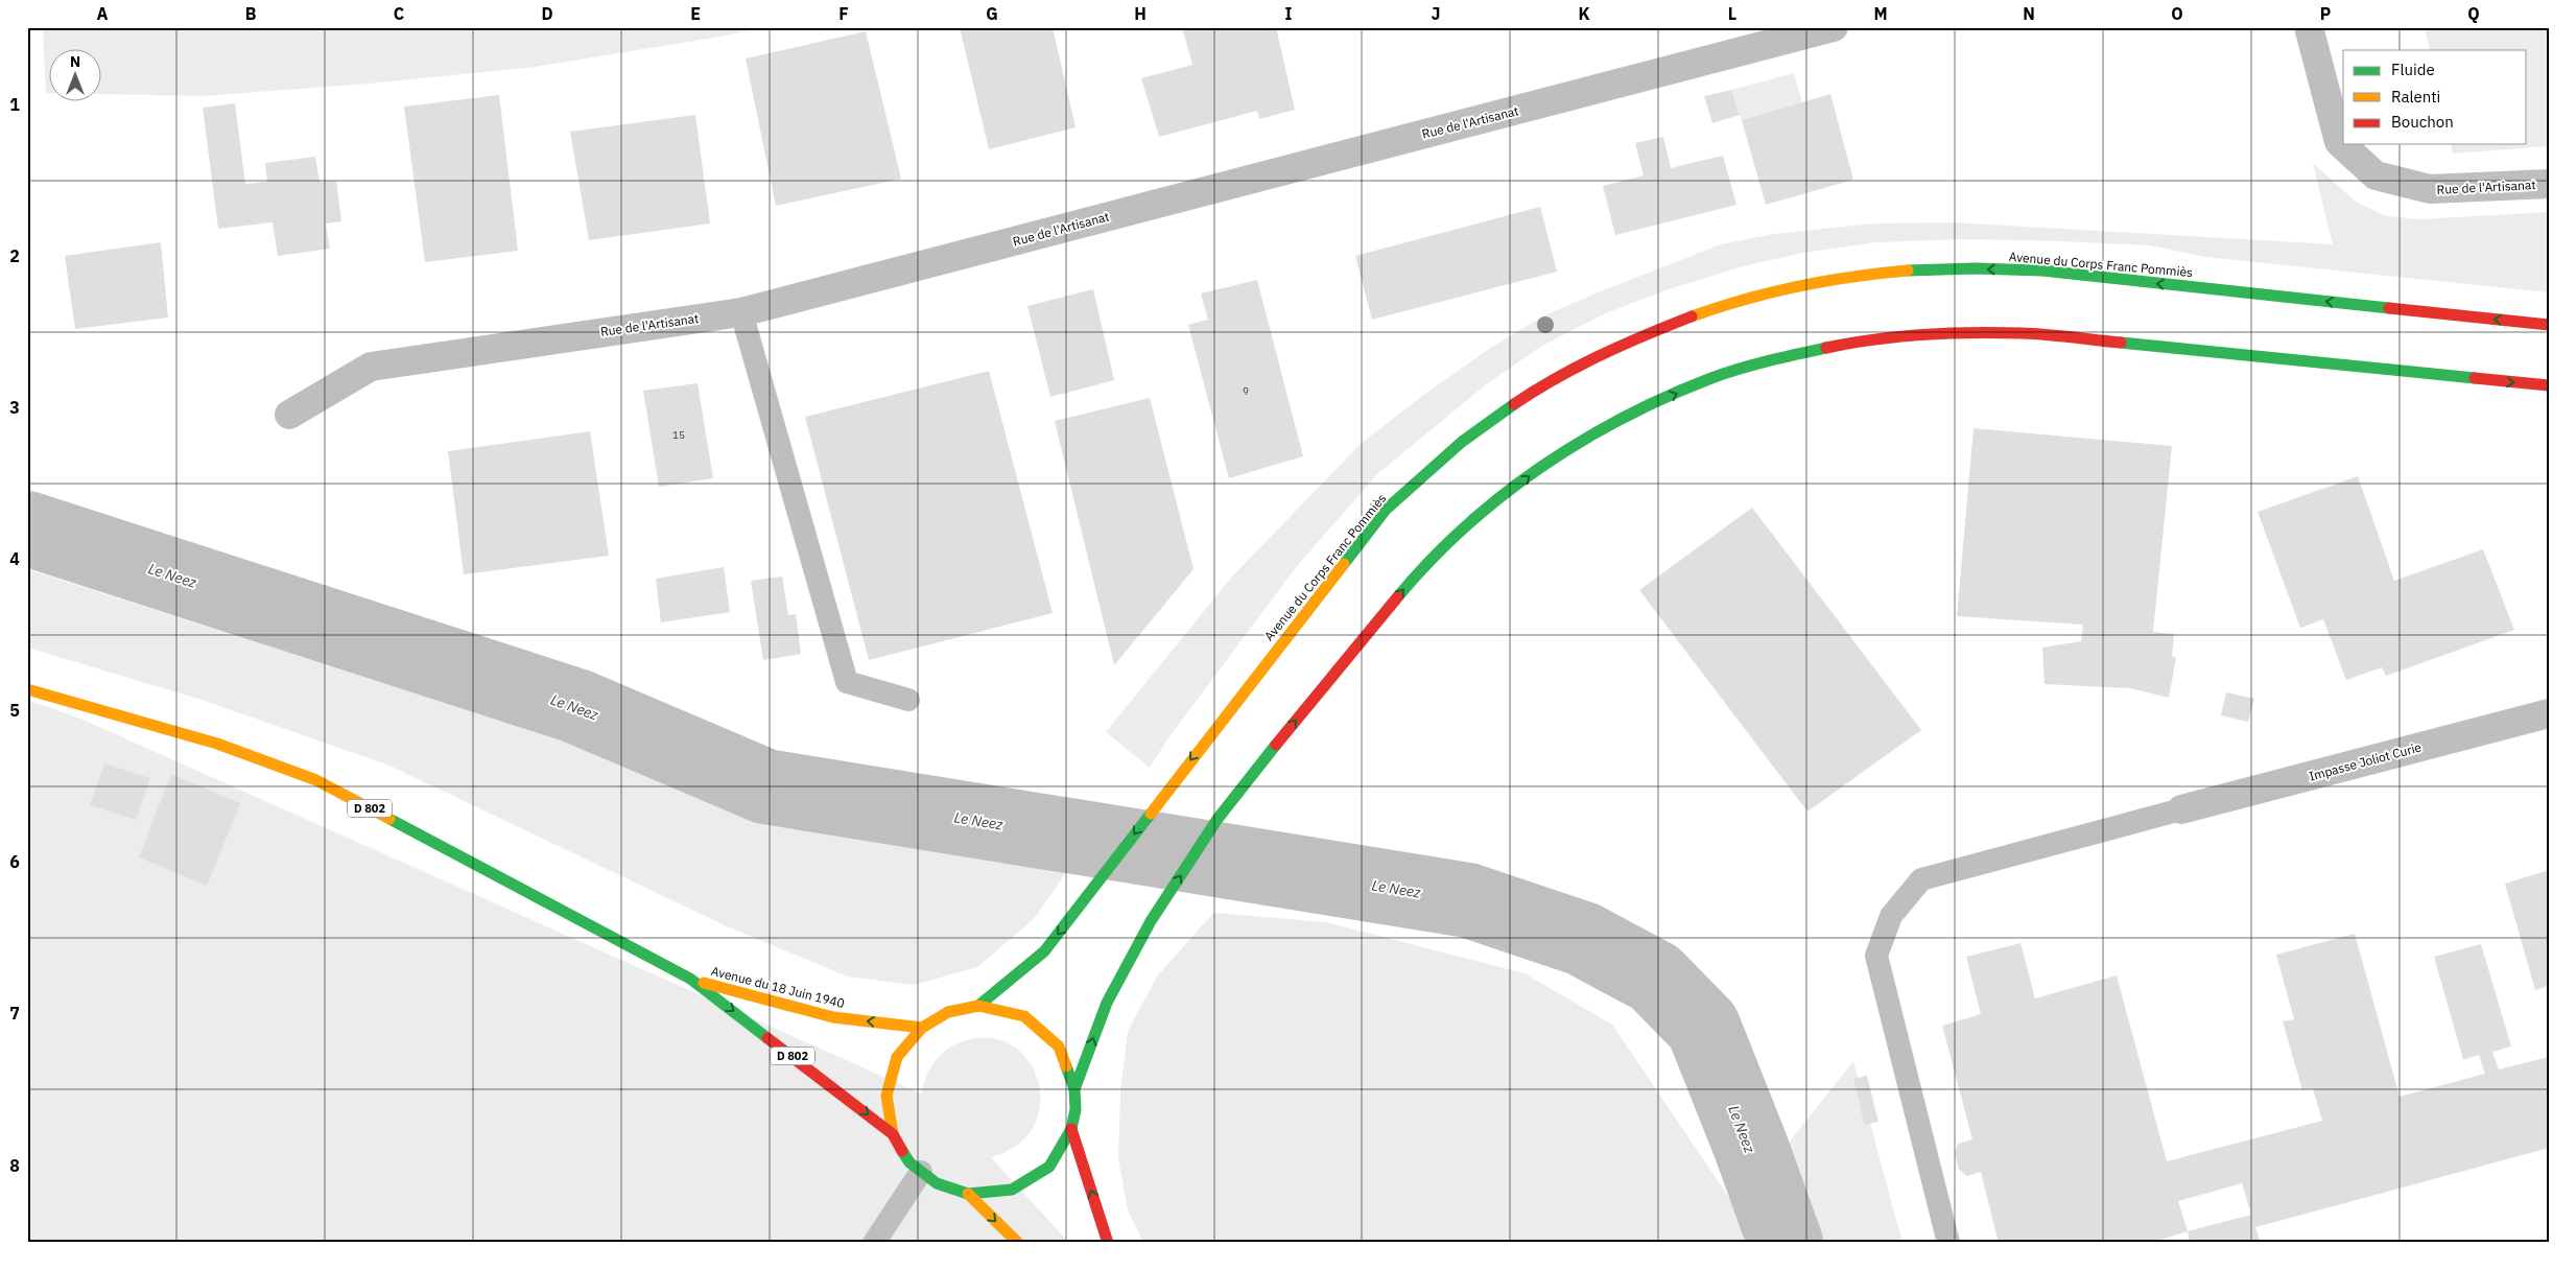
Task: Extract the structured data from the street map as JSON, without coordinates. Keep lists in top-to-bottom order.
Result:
{
  "streets": {
    "main road": ["Avenue du Corps Franc Pommiès", "D 802", "Avenue du 18 Juin 1940"],
    "street": ["Rue de l'Artisanat", "Impasse Joliot Curie"]
  },
  "crossings": [
    ["D 802", "Avenue du 18 Juin 1940"]
  ],
  "one_way": ["Avenue du Corps Franc Pommiès"],
  "water": ["Le Neez"],
  "house_numbers": ["9", "15"],
  "legend": ["Fluide", "Ralenti", "Bouchon"],
  "north": "top",
  "grid": {
    "columns": [
      "A",
      "B",
      "C",
      "D",
      "E",
      "F",
      "G",
      "H",
      "I",
      "J",
      "K",
      "L",
      "M",
      "N",
      "O",
      "P",
      "Q"
    ],
    "rows": [
      "1",
      "2",
      "3",
      "4",
      "5",
      "6",
      "7",
      "8"
    ]
  }
}
